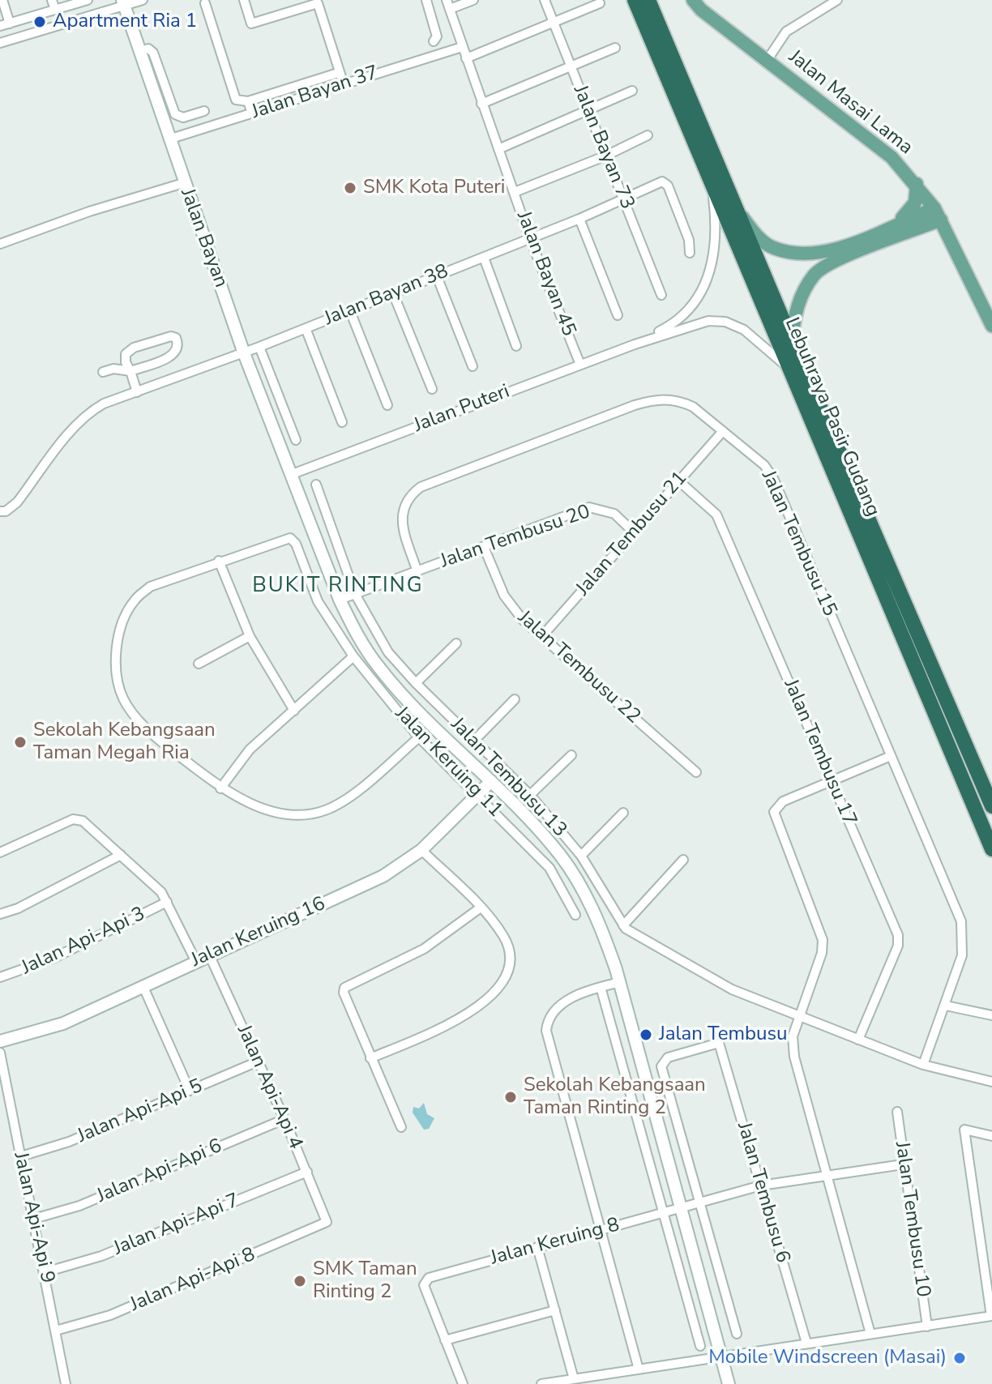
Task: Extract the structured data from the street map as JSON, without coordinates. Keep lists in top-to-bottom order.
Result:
{
  "streets": {
    "highway": ["Lebuhraya Pasir Gudang"],
    "main road": ["Jalan Masai Lama"],
    "street": [
      "Jalan Bayan 37",
      "Jalan Bayan 73",
      "Jalan Bayan",
      "Jalan Bayan 45",
      "Jalan Bayan 38",
      "Jalan Puteri",
      "Jalan Tembusu 21",
      "Jalan Tembusu 20",
      "Jalan Tembusu 15",
      "Jalan Tembusu 22",
      "Jalan Tembusu 17",
      "Jalan Keruing 11",
      "Jalan Tembusu 13",
      "Jalan Keruing 16",
      "Jalan Api-Api 3",
      "Jalan Api-Api 4",
      "Jalan Api-Api 5",
      "Jalan Api-Api 6",
      "Jalan Tembusu 6",
      "Jalan Api-Api 9",
      "Jalan Tembusu 10",
      "Jalan Api-Api 7",
      "Jalan Keruing 8",
      "Jalan Api-Api 8"
    ]
  },
  "crossings": [
    ["Jalan Bayan 37", "Jalan Bayan"],
    ["Jalan Bayan 37", "Jalan Bayan 45"],
    ["Jalan Bayan 73", "Jalan Bayan 38"],
    ["Jalan Bayan", "Jalan Bayan 38"],
    ["Jalan Bayan", "Jalan Puteri"],
    ["Jalan Bayan 45", "Jalan Bayan 38"],
    ["Jalan Bayan 45", "Jalan Puteri"],
    ["Jalan Puteri", "Lebuhraya Pasir Gudang"],
    ["Jalan Tembusu 21", "Jalan Tembusu 20"],
    ["Jalan Tembusu 21", "Jalan Tembusu 15"],
    ["Jalan Tembusu 21", "Jalan Tembusu 22"],
    ["Jalan Tembusu 21", "Jalan Tembusu 17"],
    ["Jalan Tembusu 20", "Jalan Tembusu 15"],
    ["Jalan Tembusu 20", "Jalan Tembusu 22"],
    ["Jalan Tembusu 20", "Jalan Tembusu 13"],
    ["Jalan Tembusu 15", "Jalan Tembusu 13"],
    ["Jalan Tembusu 17", "Jalan Tembusu 13"],
    ["Jalan Keruing 11", "Jalan Keruing 16"],
    ["Jalan Keruing 16", "Jalan Api-Api 4"],
    ["Jalan Api-Api 4", "Jalan Api-Api 5"],
    ["Jalan Api-Api 4", "Jalan Api-Api 6"],
    ["Jalan Api-Api 4", "Jalan Api-Api 7"],
    ["Jalan Api-Api 4", "Jalan Api-Api 8"],
    ["Jalan Api-Api 5", "Jalan Api-Api 9"],
    ["Jalan Api-Api 6", "Jalan Api-Api 9"],
    ["Jalan Tembusu 6", "Jalan Keruing 8"],
    ["Jalan Api-Api 9", "Jalan Api-Api 7"],
    ["Jalan Api-Api 9", "Jalan Api-Api 8"],
    ["Jalan Tembusu 10", "Jalan Keruing 8"]
  ],
  "districts": ["BUKIT RINTING"],
  "places": [
    "Apartment Ria 1",
    "SMK Kota Puteri",
    "Sekolah Kebangsaan Taman Megah Ria",
    "Jalan Tembusu",
    "Sekolah Kebangsaan Taman Rinting 2",
    "SMK Taman Rinting 2",
    "Mobile Windscreen (Masai)"
  ]
}
